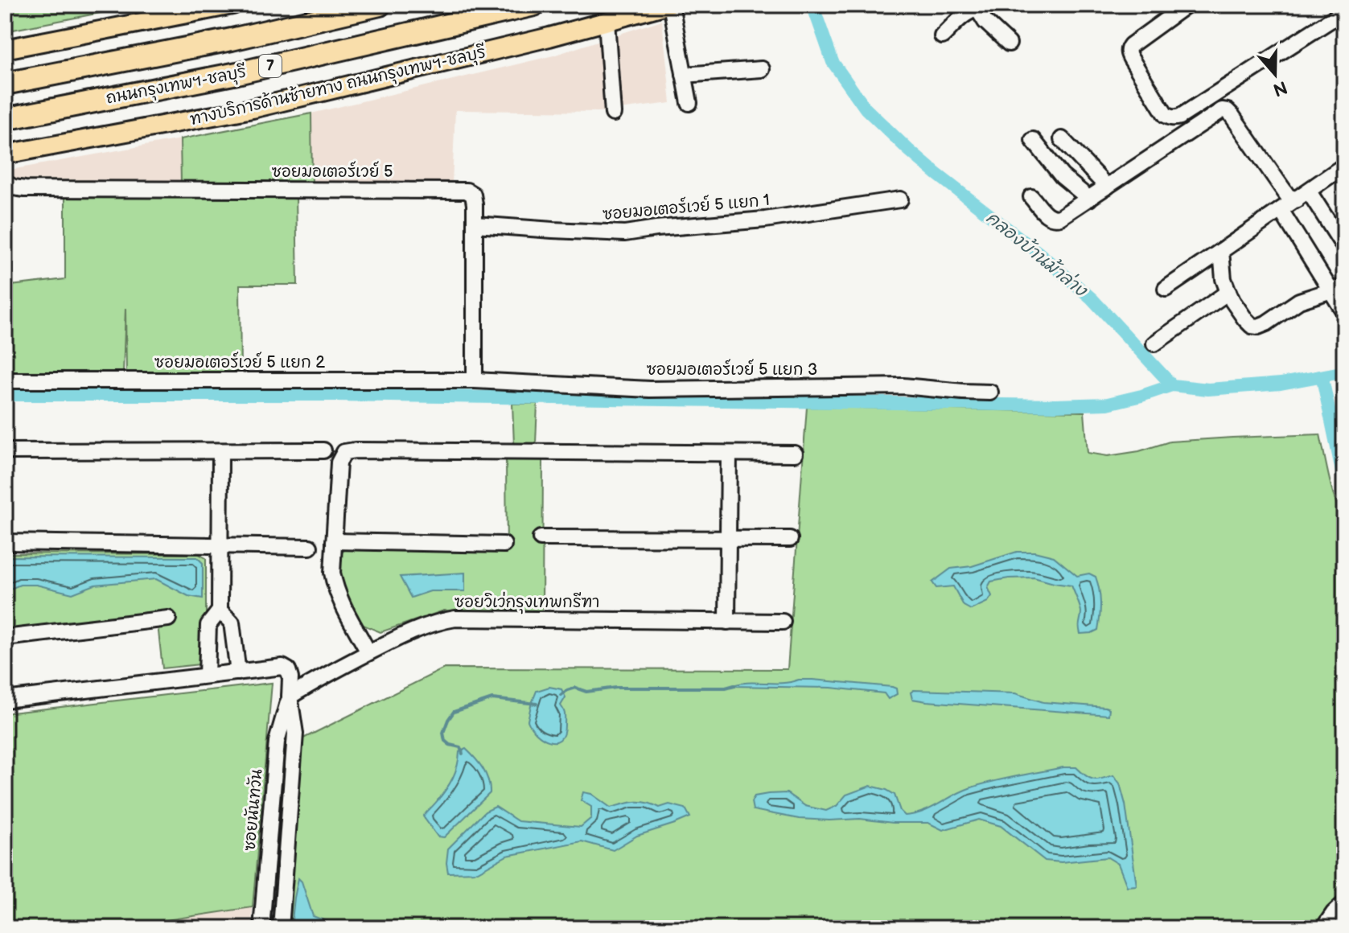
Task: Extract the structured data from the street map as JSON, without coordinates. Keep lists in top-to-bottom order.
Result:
{
  "streets": {
    "highway": ["7", "ถนนกรุงเทพฯ-ชลบุรี"],
    "main road": ["ทางบริการด้านซ้ายทาง ถนนกรุงเทพฯ-ชลบุรี"],
    "street": [
      "ซอยมอเตอร์เวย์ 5",
      "ซอยมอเตอร์เวย์ 5 แยก 1",
      "ซอยมอเตอร์เวย์ 5 แยก 2",
      "ซอยมอเตอร์เวย์ 5 แยก 3",
      "ซอยวิเว่กรุงเทพกรีฑา",
      "ซอยนันทวัน"
    ]
  },
  "crossings": [
    ["ซอยมอเตอร์เวย์ 5", "ซอยมอเตอร์เวย์ 5 แยก 1"],
    ["ซอยมอเตอร์เวย์ 5", "ซอยมอเตอร์เวย์ 5 แยก 2"],
    ["ซอยมอเตอร์เวย์ 5", "ซอยมอเตอร์เวย์ 5 แยก 3"],
    ["ซอยมอเตอร์เวย์ 5 แยก 2", "ซอยมอเตอร์เวย์ 5 แยก 3"],
    ["ซอยวิเว่กรุงเทพกรีฑา", "ซอยนันทวัน"]
  ],
  "water": ["คลองบ้านม้าล่าง"],
  "north": "bottom"
}
